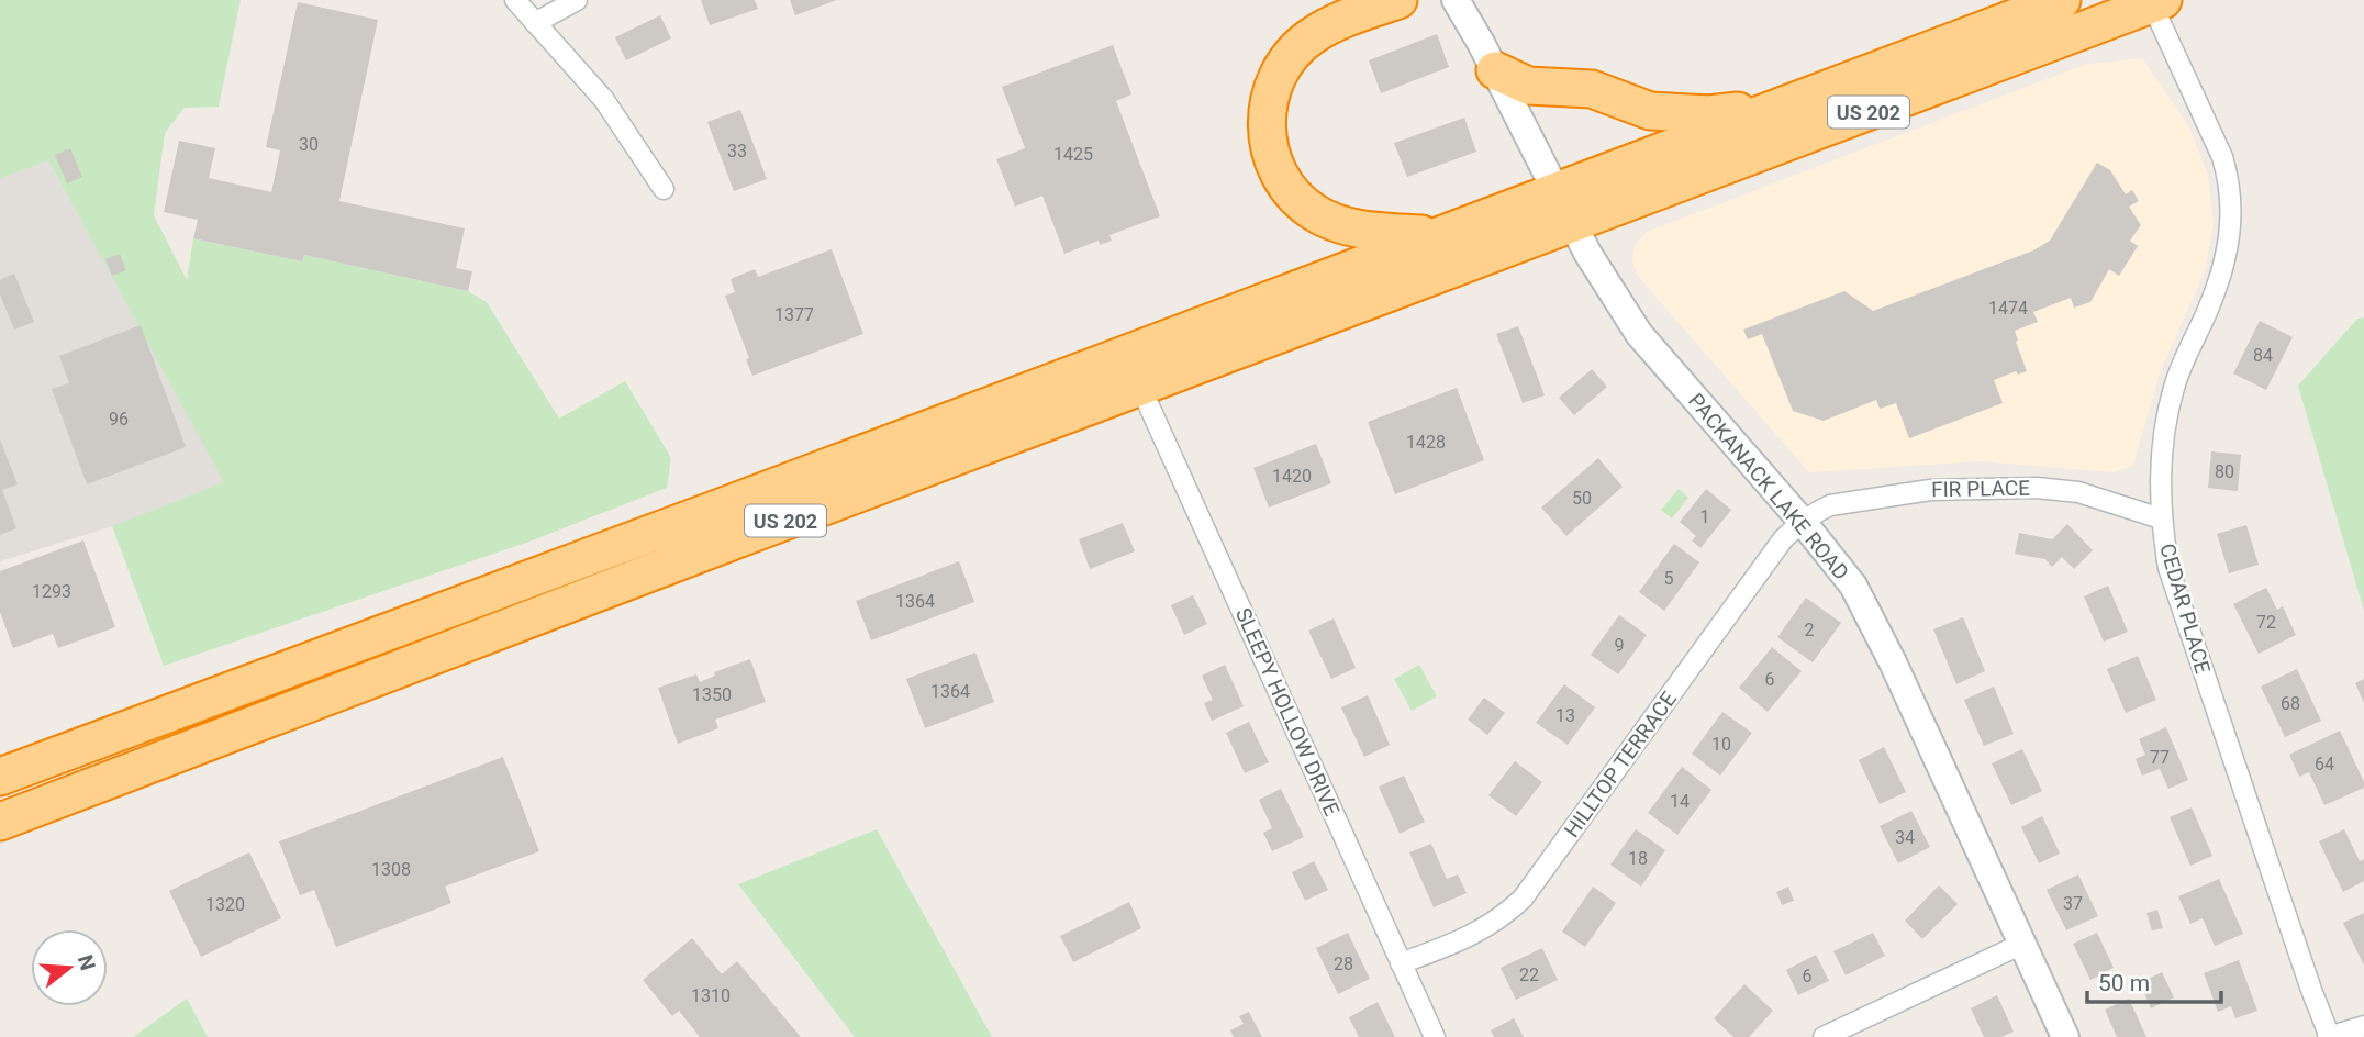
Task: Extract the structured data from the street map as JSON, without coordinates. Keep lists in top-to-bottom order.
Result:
{
  "streets": {
    "highway": ["US 202"],
    "street": [
      "PACKANACK LAKE ROAD",
      "FIR PLACE",
      "CEDAR PLACE",
      "SLEEPY HOLLOW DRIVE",
      "HILLTOP TERRACE"
    ]
  },
  "crossings": [
    ["US 202", "PACKANACK LAKE ROAD"],
    ["US 202", "CEDAR PLACE"],
    ["US 202", "SLEEPY HOLLOW DRIVE"],
    ["PACKANACK LAKE ROAD", "FIR PLACE"],
    ["PACKANACK LAKE ROAD", "HILLTOP TERRACE"],
    ["FIR PLACE", "CEDAR PLACE"],
    ["FIR PLACE", "HILLTOP TERRACE"],
    ["SLEEPY HOLLOW DRIVE", "HILLTOP TERRACE"]
  ],
  "house_numbers": [
    "30",
    "33",
    "1425",
    "1474",
    "1377",
    "84",
    "96",
    "1428",
    "80",
    "1420",
    "50",
    "1",
    "5",
    "1293",
    "1364",
    "72",
    "2",
    "9",
    "6",
    "1364",
    "1350",
    "68",
    "13",
    "10",
    "77",
    "64",
    "14",
    "34",
    "18",
    "1308",
    "37",
    "1320",
    "28",
    "22",
    "6",
    "1310"
  ],
  "scale_bar": "50 m",
  "north": "right"
}
